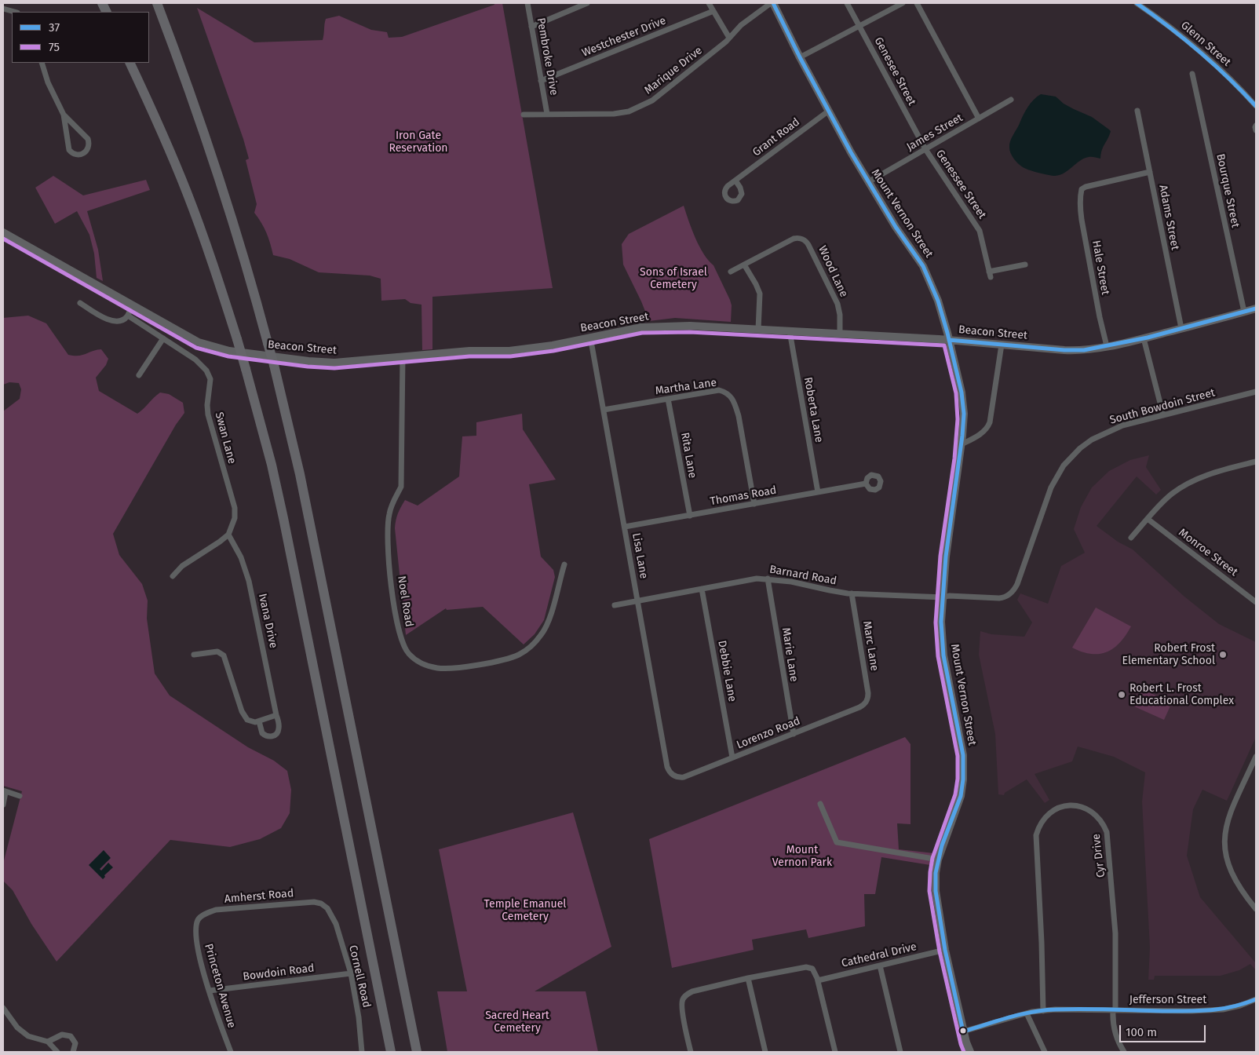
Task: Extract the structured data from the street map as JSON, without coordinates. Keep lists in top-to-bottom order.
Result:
{
  "streets": {
    "main road": ["Mount Vernon Street", "Beacon Street"],
    "street": [
      "Westchester Drive",
      "Glenn Street",
      "Pembroke Drive",
      "Marique Drive",
      "Genesee Street",
      "James Street",
      "Grant Road",
      "Genessee Street",
      "Bourque Street",
      "Adams Street",
      "Hale Street",
      "Wood Lane",
      "Martha Lane",
      "South Bowdoin Street",
      "Roberta Lane",
      "Swan Lane",
      "Rita Lane",
      "Thomas Road",
      "Monroe Street",
      "Lisa Lane",
      "Barnard Road",
      "Noel Road",
      "Ivana Drive",
      "Marc Lane",
      "Marie Lane",
      "Debbie Lane",
      "Lorenzo Road",
      "Cyr Drive",
      "Amherst Road",
      "Cathedral Drive",
      "Bowdoin Road",
      "Cornell Road",
      "Princeton Avenue",
      "Jefferson Street"
    ]
  },
  "crossings": [
    ["Westchester Drive", "Pembroke Drive"],
    ["Pembroke Drive", "Marique Drive"],
    ["Marique Drive", "Mount Vernon Street"],
    ["Genesee Street", "James Street"],
    ["Genesee Street", "Genessee Street"],
    ["James Street", "Genessee Street"],
    ["James Street", "Mount Vernon Street"],
    ["Grant Road", "Mount Vernon Street"],
    ["Bourque Street", "Beacon Street"],
    ["Mount Vernon Street", "Beacon Street"],
    ["Mount Vernon Street", "Barnard Road"],
    ["Mount Vernon Street", "Cathedral Drive"],
    ["Mount Vernon Street", "Jefferson Street"],
    ["Adams Street", "Hale Street"],
    ["Adams Street", "Beacon Street"],
    ["Hale Street", "Beacon Street"],
    ["Wood Lane", "Beacon Street"],
    ["Beacon Street", "Roberta Lane"],
    ["Beacon Street", "Lisa Lane"],
    ["Beacon Street", "Noel Road"],
    ["Martha Lane", "Rita Lane"],
    ["Martha Lane", "Thomas Road"],
    ["Martha Lane", "Lisa Lane"],
    ["South Bowdoin Street", "Barnard Road"],
    ["Roberta Lane", "Thomas Road"],
    ["Swan Lane", "Ivana Drive"],
    ["Rita Lane", "Thomas Road"],
    ["Thomas Road", "Lisa Lane"],
    ["Lisa Lane", "Barnard Road"],
    ["Lisa Lane", "Lorenzo Road"],
    ["Barnard Road", "Marc Lane"],
    ["Barnard Road", "Marie Lane"],
    ["Barnard Road", "Debbie Lane"],
    ["Marc Lane", "Lorenzo Road"],
    ["Marie Lane", "Lorenzo Road"],
    ["Debbie Lane", "Lorenzo Road"],
    ["Cyr Drive", "Jefferson Street"],
    ["Amherst Road", "Cornell Road"],
    ["Amherst Road", "Princeton Avenue"],
    ["Bowdoin Road", "Cornell Road"],
    ["Bowdoin Road", "Princeton Avenue"]
  ],
  "parks": [
    "Iron Gate Reservation",
    "Sons of Israel Cemetery",
    "Mount Vernon Park",
    "Temple Emanuel Cemetery",
    "Sacred Heart Cemetery"
  ],
  "places": ["Robert Frost Elementary School", "Robert L. Frost Educational Complex"],
  "lines": ["transit line 37", "transit line 75"],
  "legend": ["37", "75"],
  "scale_bar": "100 m"
}
